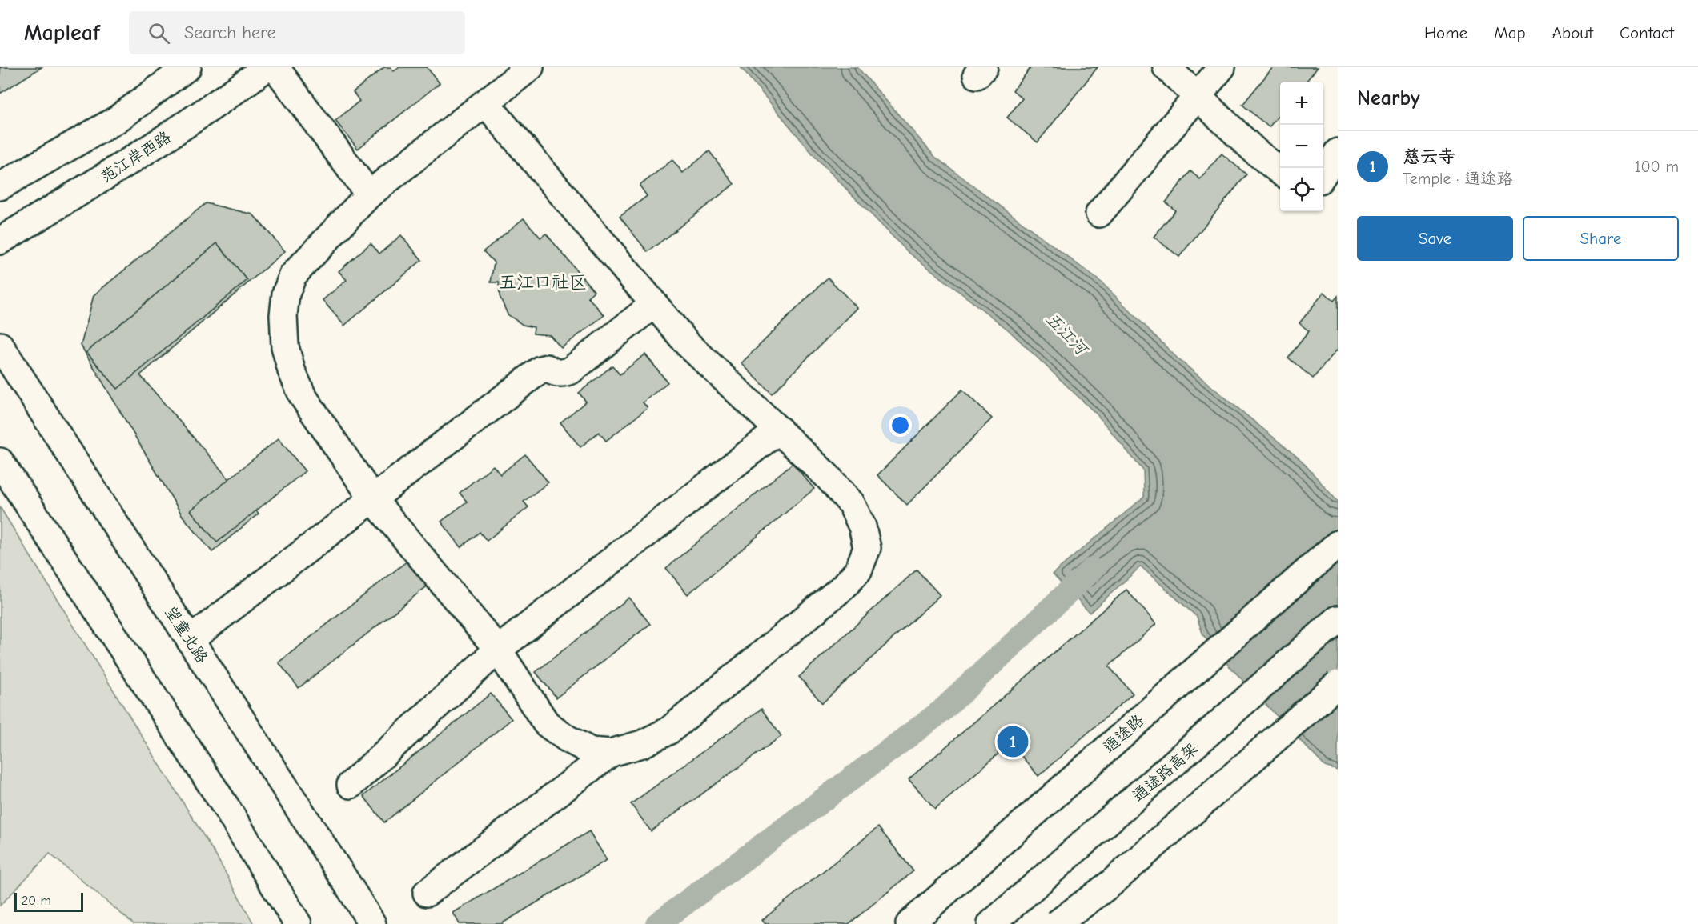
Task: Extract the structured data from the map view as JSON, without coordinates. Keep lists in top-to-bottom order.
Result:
{
  "streets": {
    "main road": [
      "范江岸西路",
      "望童北路",
      "通途路",
      "通途路高架"
    ]
  },
  "districts": ["五江口社区"],
  "water": ["五江河"],
  "scale_bar": "20 m",
  "page": {
    "header": "Mapleaf",
    "search": "Search here",
    "nav": [
      "Home",
      "Map",
      "About",
      "Contact"
    ],
    "heading": "Nearby",
    "map_buttons": ["+", "−"],
    "list": [
      {
        "mark": "1",
        "name": "慈云寺",
        "note": "Temple · 通途路",
        "value": "100 m"
      }
    ],
    "buttons": ["Save", "Share"],
    "pins": "1",
    "scale": "20 m"
  }
}
